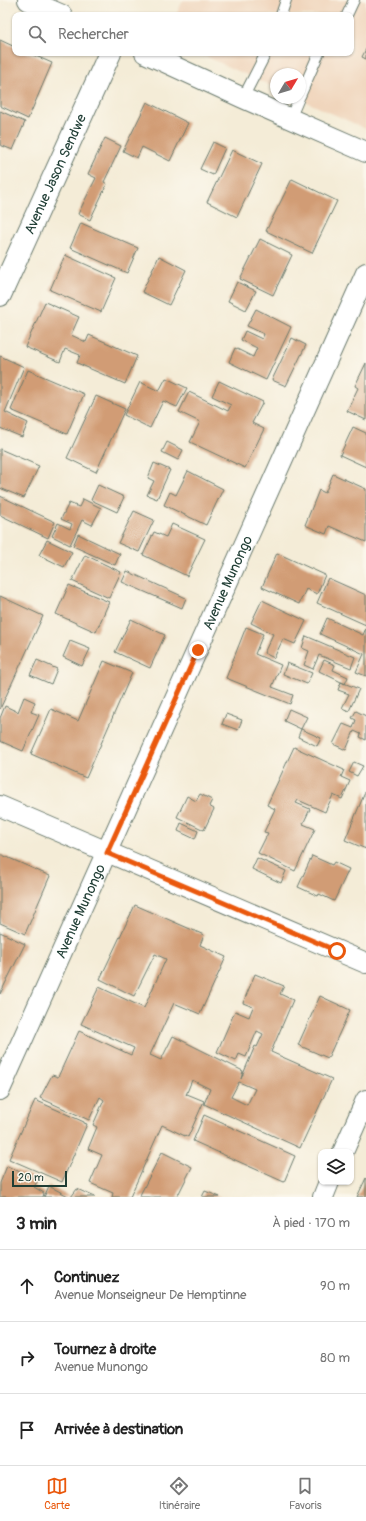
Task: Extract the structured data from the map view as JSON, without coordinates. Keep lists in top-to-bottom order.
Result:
{
  "streets": {
    "street": ["Avenue Jason Sendwe", "Avenue Munongo"]
  },
  "scale_bar": "20 m",
  "north": "top right",
  "page": {
    "search": "Rechercher",
    "scale": "20 m",
    "heading": ["3 min", "À pied · 170 m"],
    "list": [
      ["Continuez", "Avenue Monseigneur De Hemptinne", "90 m"],
      ["Tournez à droite", "Avenue Munongo", "80 m"],
      "Arrivée à destination"
    ],
    "nav": ["Carte", "Itinéraire", "Favoris"]
  }
}
